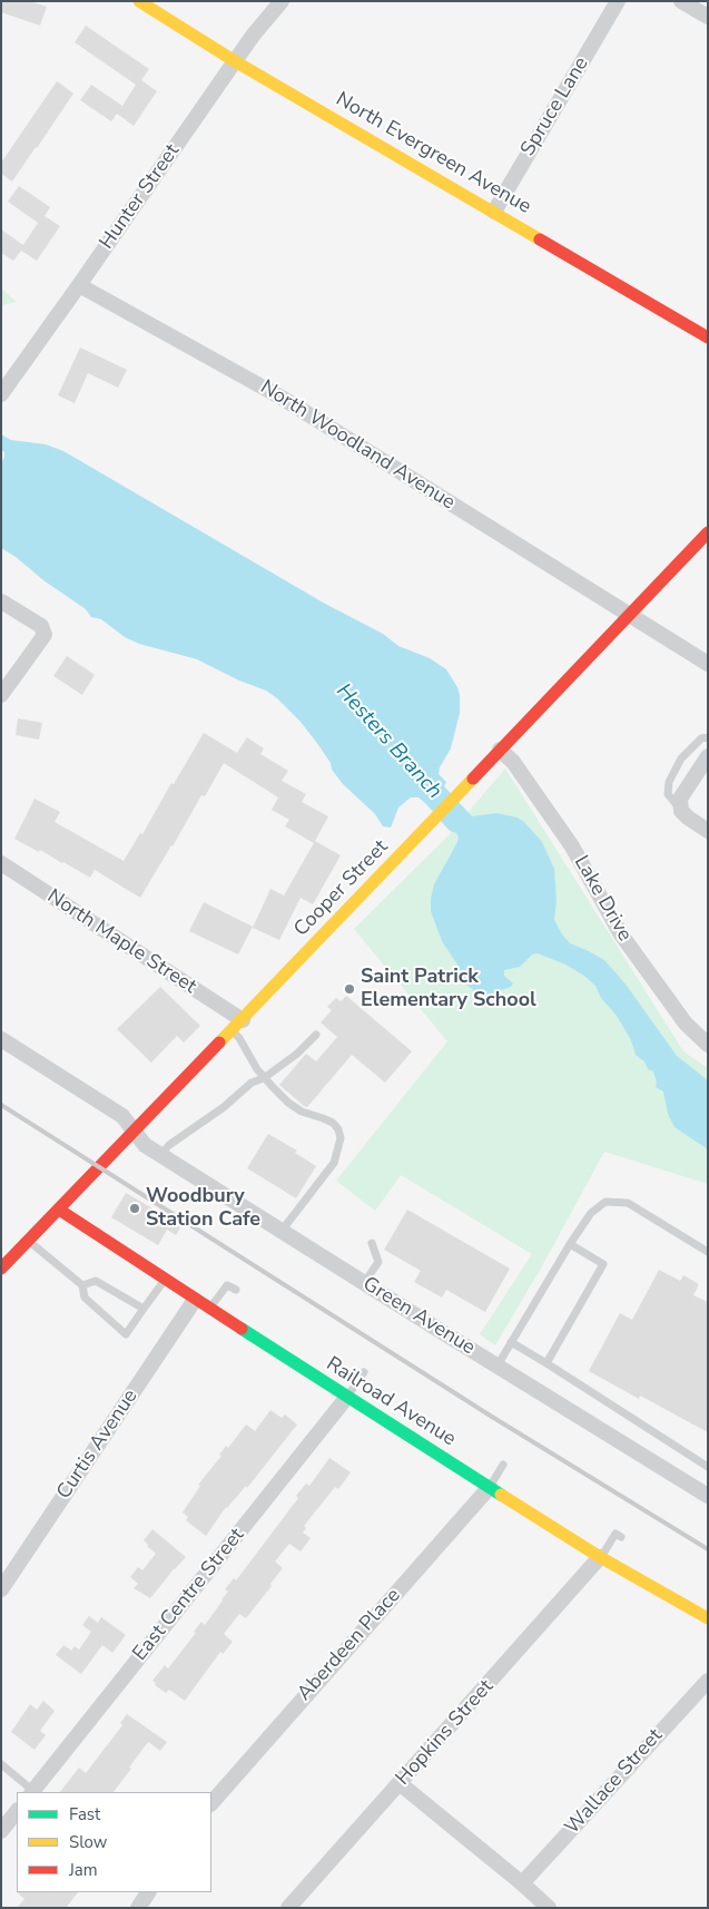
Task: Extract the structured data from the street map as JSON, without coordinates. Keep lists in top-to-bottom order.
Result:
{
  "streets": {
    "main road": ["North Evergreen Avenue", "Cooper Street", "Railroad Avenue"],
    "street": [
      "Spruce Lane",
      "Hunter Street",
      "North Woodland Avenue",
      "Lake Drive",
      "North Maple Street",
      "Green Avenue",
      "Curtis Avenue",
      "East Centre Street",
      "Aberdeen Place",
      "Hopkins Street",
      "Wallace Street"
    ]
  },
  "crossings": [
    ["Spruce Lane", "North Evergreen Avenue"],
    ["North Evergreen Avenue", "Hunter Street"],
    ["Hunter Street", "North Woodland Avenue"],
    ["North Woodland Avenue", "Cooper Street"],
    ["Cooper Street", "Lake Drive"],
    ["Cooper Street", "North Maple Street"],
    ["Cooper Street", "Green Avenue"],
    ["Cooper Street", "Railroad Avenue"],
    ["Railroad Avenue", "Curtis Avenue"],
    ["Railroad Avenue", "East Centre Street"],
    ["Railroad Avenue", "Aberdeen Place"],
    ["Railroad Avenue", "Hopkins Street"]
  ],
  "water": ["Hesters Branch"],
  "places": ["Saint Patrick Elementary School", "Woodbury Station Cafe"],
  "legend": ["Fast", "Slow", "Jam"]
}
